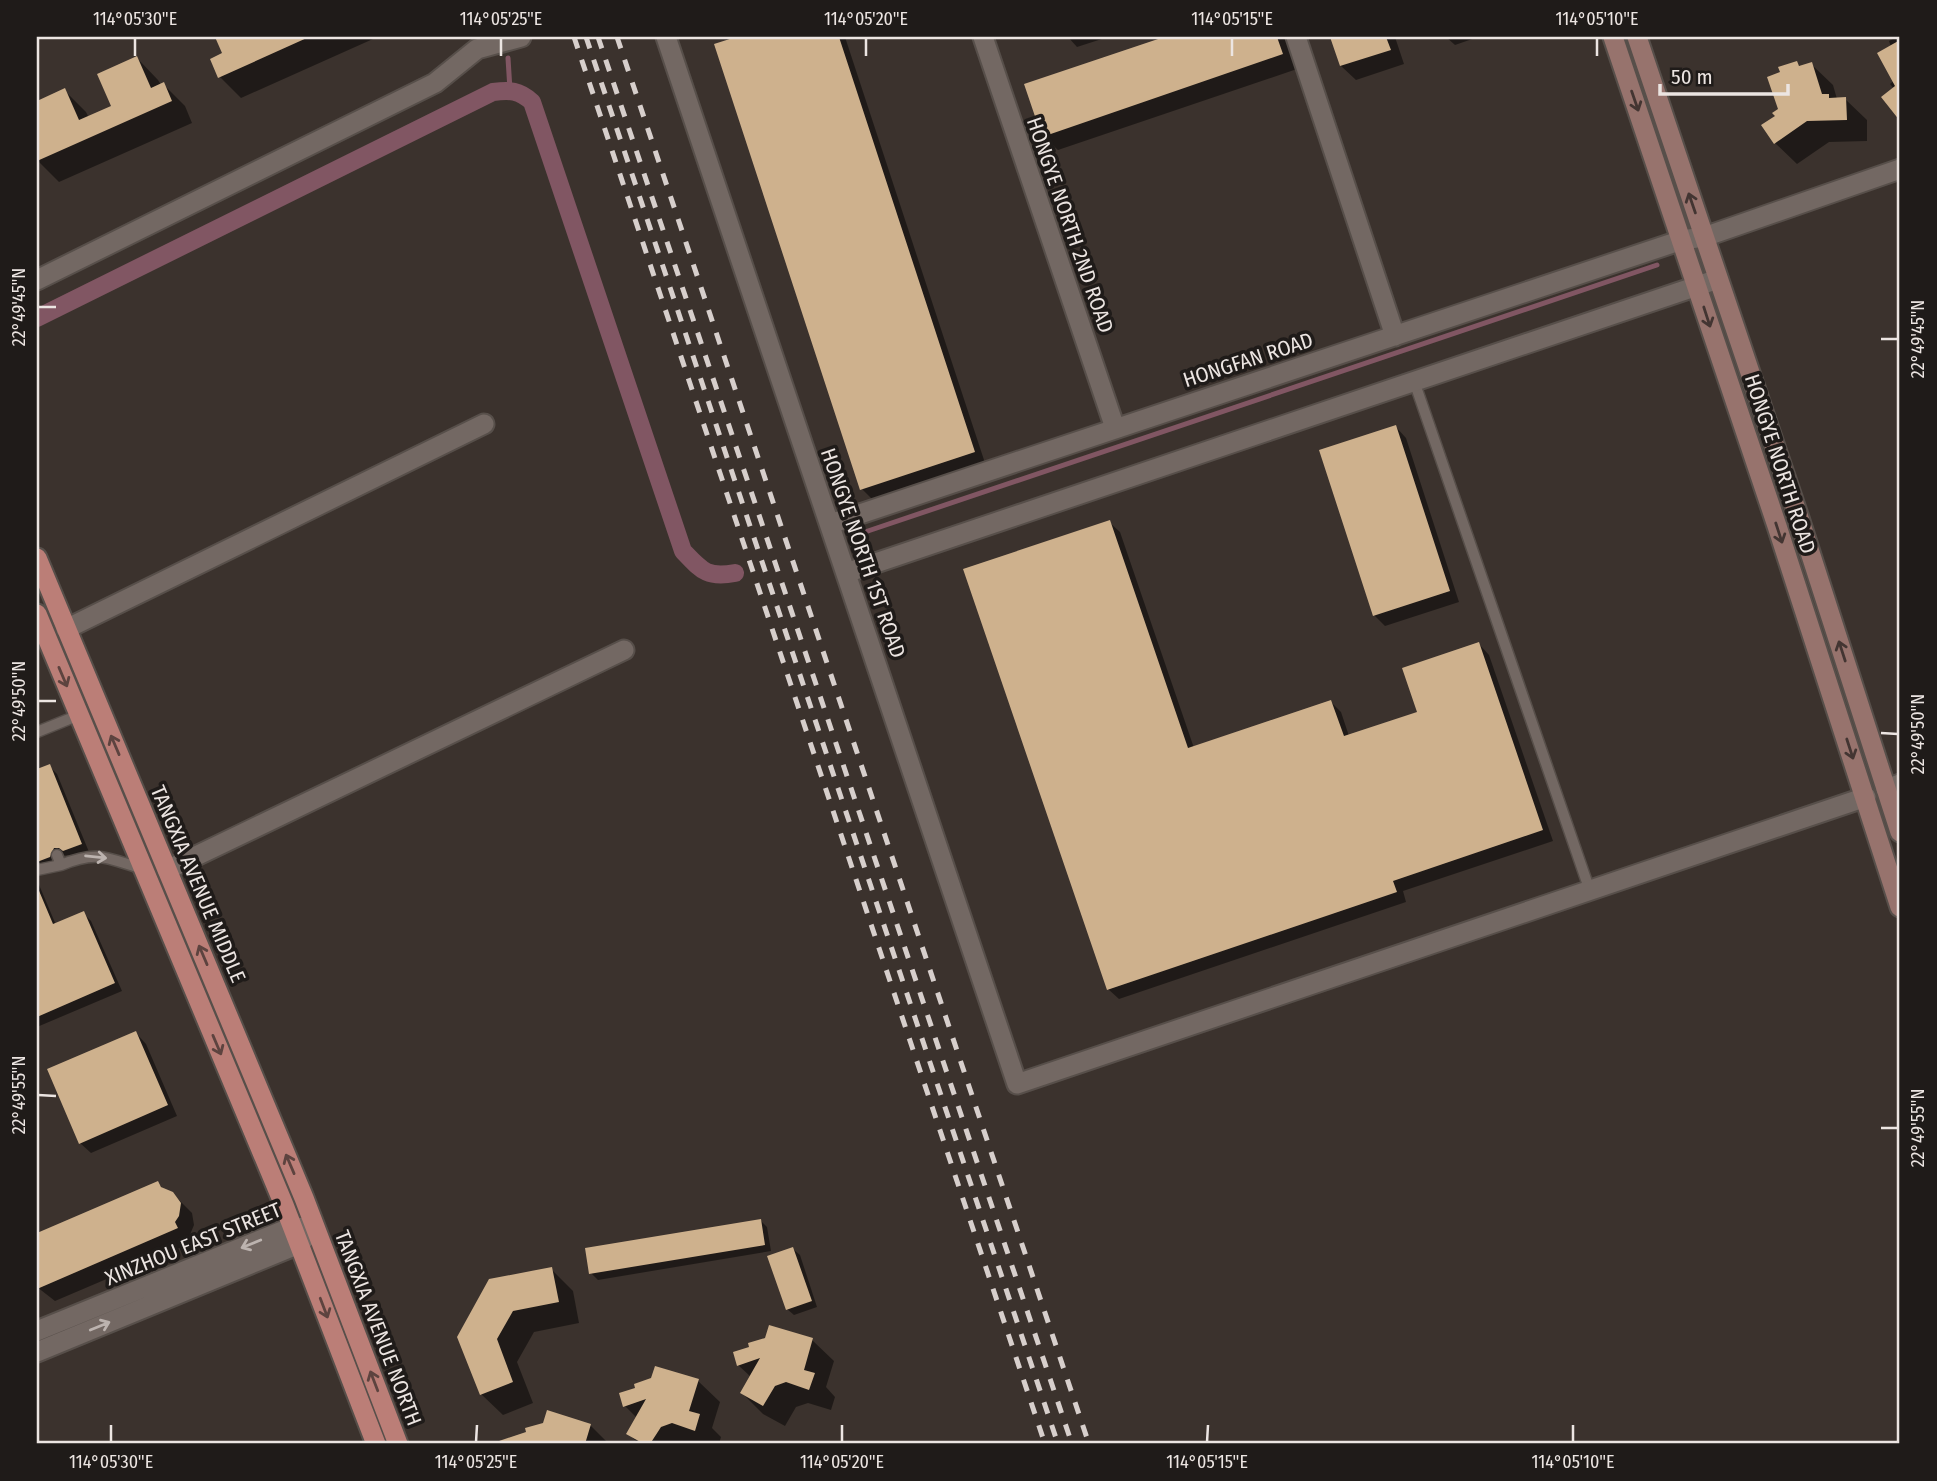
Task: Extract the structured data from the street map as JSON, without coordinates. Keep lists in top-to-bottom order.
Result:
{
  "streets": {
    "main road": ["HONGYE NORTH ROAD", "TANGXIA AVENUE MIDDLE", "TANGXIA AVENUE NORTH"],
    "street": [
      "HONGYE NORTH 2ND ROAD",
      "HONGFAN ROAD",
      "HONGYE NORTH 1ST ROAD",
      "XINZHOU EAST STREET"
    ]
  },
  "crossings": [
    ["HONGYE NORTH 2ND ROAD", "HONGFAN ROAD"],
    ["HONGFAN ROAD", "HONGYE NORTH ROAD"],
    ["HONGFAN ROAD", "HONGYE NORTH 1ST ROAD"],
    ["TANGXIA AVENUE MIDDLE", "XINZHOU EAST STREET"],
    ["TANGXIA AVENUE MIDDLE", "TANGXIA AVENUE NORTH"],
    ["XINZHOU EAST STREET", "TANGXIA AVENUE NORTH"]
  ],
  "scale_bar": "50 m",
  "coordinates": [
    "114°05'30\"E",
    "114°05'25\"E",
    "114°05'20\"E",
    "114°05'15\"E",
    "114°05'10\"E",
    "22°49'45\"N",
    "22°49'50\"N",
    "22°49'55\"N"
  ]
}
